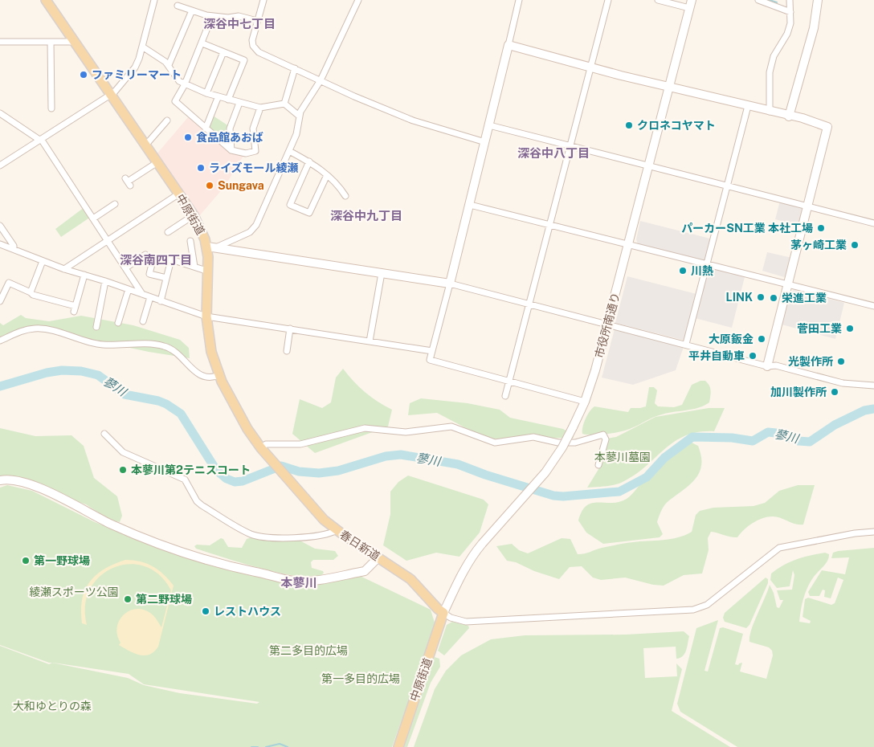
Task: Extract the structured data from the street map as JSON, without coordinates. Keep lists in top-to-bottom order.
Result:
{
  "streets": {
    "main road": ["中原街道", "春日新道"],
    "street": ["市役所南通り"]
  },
  "crossings": [
    ["中原街道", "市役所南通り"],
    ["中原街道", "春日新道"],
    ["市役所南通り", "春日新道"]
  ],
  "districts": [
    "深谷中七丁目",
    "深谷中八丁目",
    "深谷中九丁目",
    "深谷南四丁目",
    "本蓼川"
  ],
  "water": ["蓼川"],
  "parks": [
    "本蓼川墓園",
    "綾瀬スポーツ公園",
    "第二多目的広場",
    "第一多目的広場",
    "大和ゆとりの森"
  ],
  "places": [
    "ファミリーマート",
    "クロネコヤマト",
    "食品館あおば",
    "ライズモール綾瀬",
    "Sungava",
    "パーカーSN工業 本社工場",
    "茅ヶ崎工業",
    "川熱",
    "LINK",
    "栄進工業",
    "菅田工業",
    "大原鈑金",
    "平井自動車",
    "光製作所",
    "加川製作所",
    "本蓼川第2テニスコート",
    "第一野球場",
    "第二野球場",
    "レストハウス"
  ]
}
